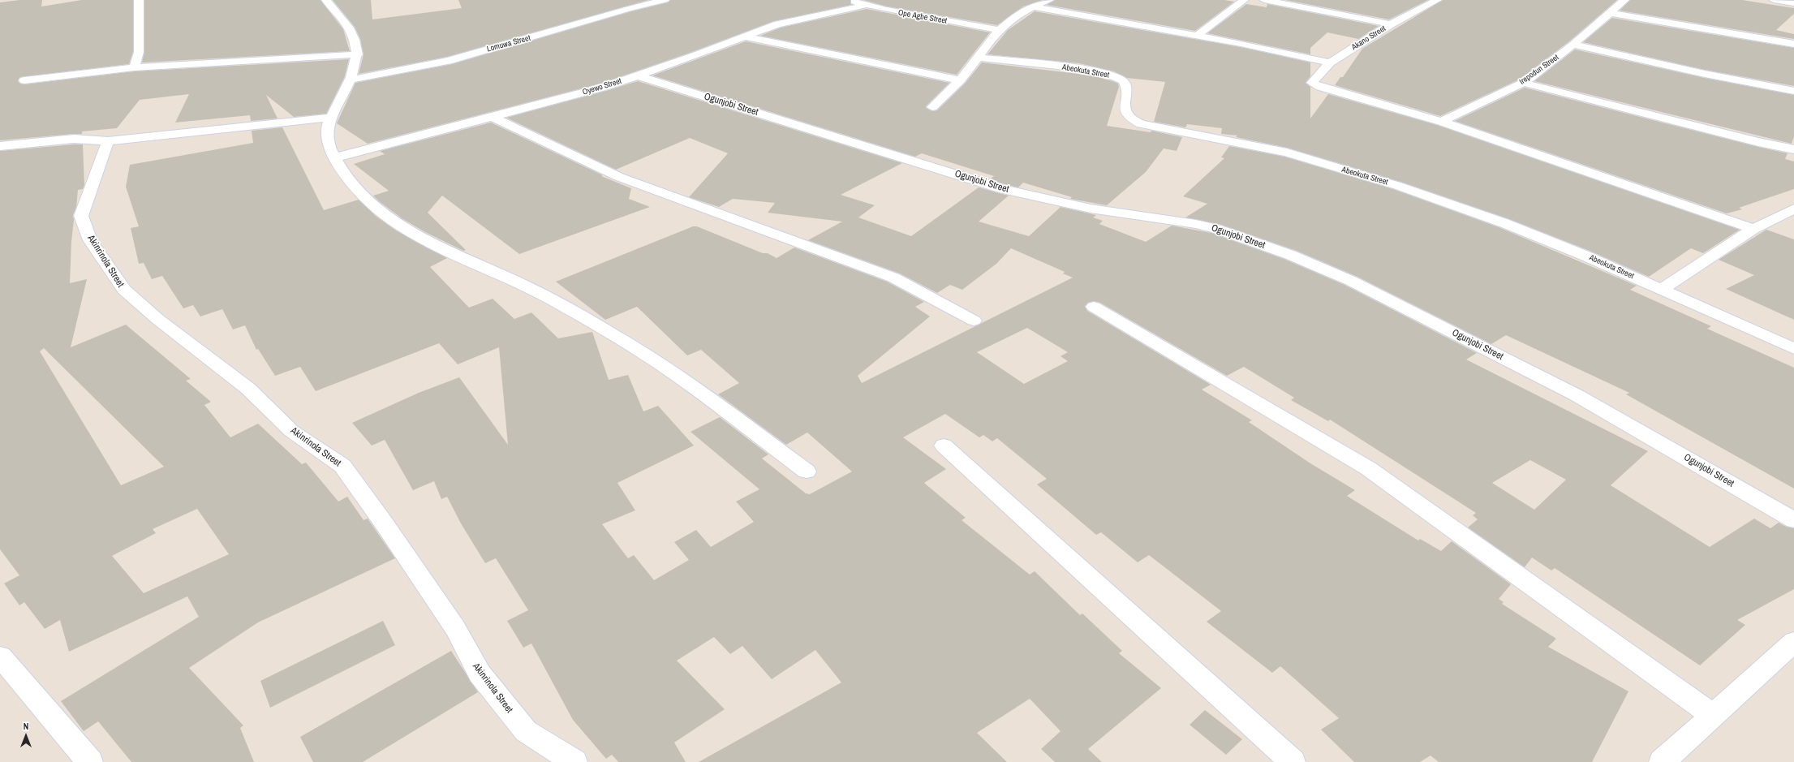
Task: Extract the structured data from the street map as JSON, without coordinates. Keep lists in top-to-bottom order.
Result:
{
  "streets": {
    "street": [
      "Ope Agbe Street",
      "Akano Street",
      "Lomuwa Street",
      "Irepodun Street",
      "Abeokuta Street",
      "Oyewo Street",
      "Ogunjobi Street",
      "Akinrinola Street"
    ]
  },
  "crossings": [
    ["Ope Agbe Street", "Oyewo Street"],
    ["Akano Street", "Irepodun Street"],
    ["Oyewo Street", "Ogunjobi Street"]
  ],
  "north": "top"
}
